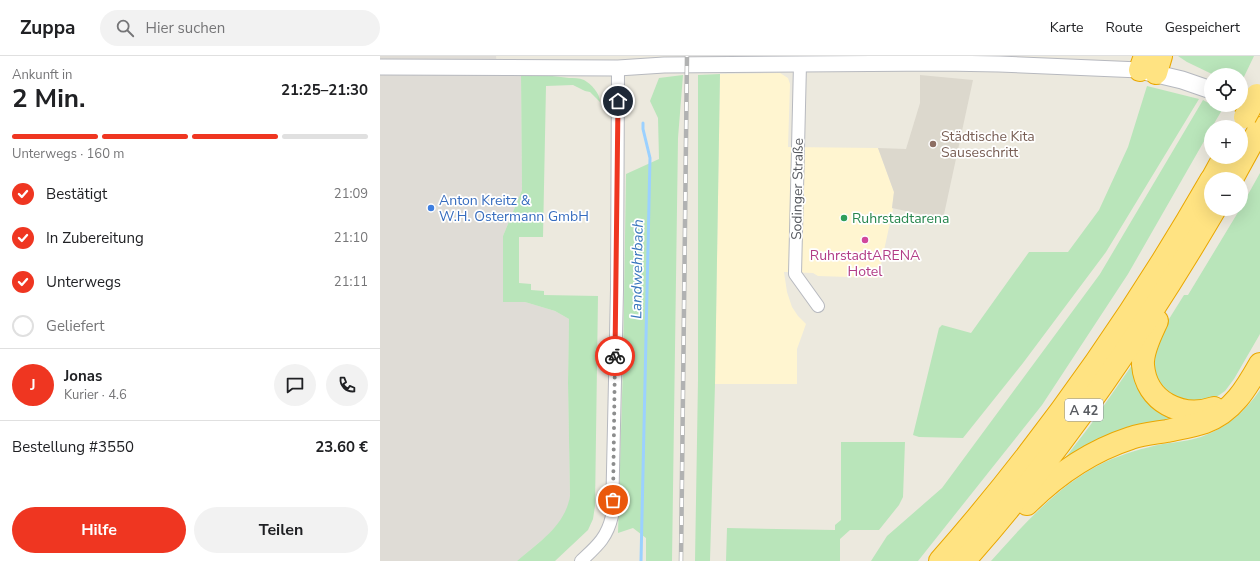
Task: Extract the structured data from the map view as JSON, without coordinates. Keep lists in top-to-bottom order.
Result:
{
  "streets": {
    "highway": ["A 42"],
    "street": ["Sodinger Straße"]
  },
  "water": ["Landwehrbach"],
  "places": [
    "Städtische Kita Sauseschritt",
    "Anton Kreitz & W.H. Ostermann GmbH",
    "Ruhrstadtarena",
    "RuhrstadtARENA Hotel"
  ],
  "page": {
    "header": "Zuppa",
    "search": "Hier suchen",
    "nav": ["Karte", "Route", "Gespeichert"],
    "heading": ["2 Min.", "Ankunft in", "21:25–21:30"],
    "panel": [
      "Jonas",
      "Kurier · 4.6",
      "Bestellung #3550",
      "23.60 €"
    ],
    "map_buttons": ["+", "−"],
    "bar": "Unterwegs · 160 m",
    "list": [
      ["Bestätigt", "21:09"],
      ["In Zubereitung", "21:10"],
      ["Unterwegs", "21:11"],
      "Geliefert"
    ],
    "round": "J",
    "buttons": ["Hilfe", "Teilen"]
  }
}
